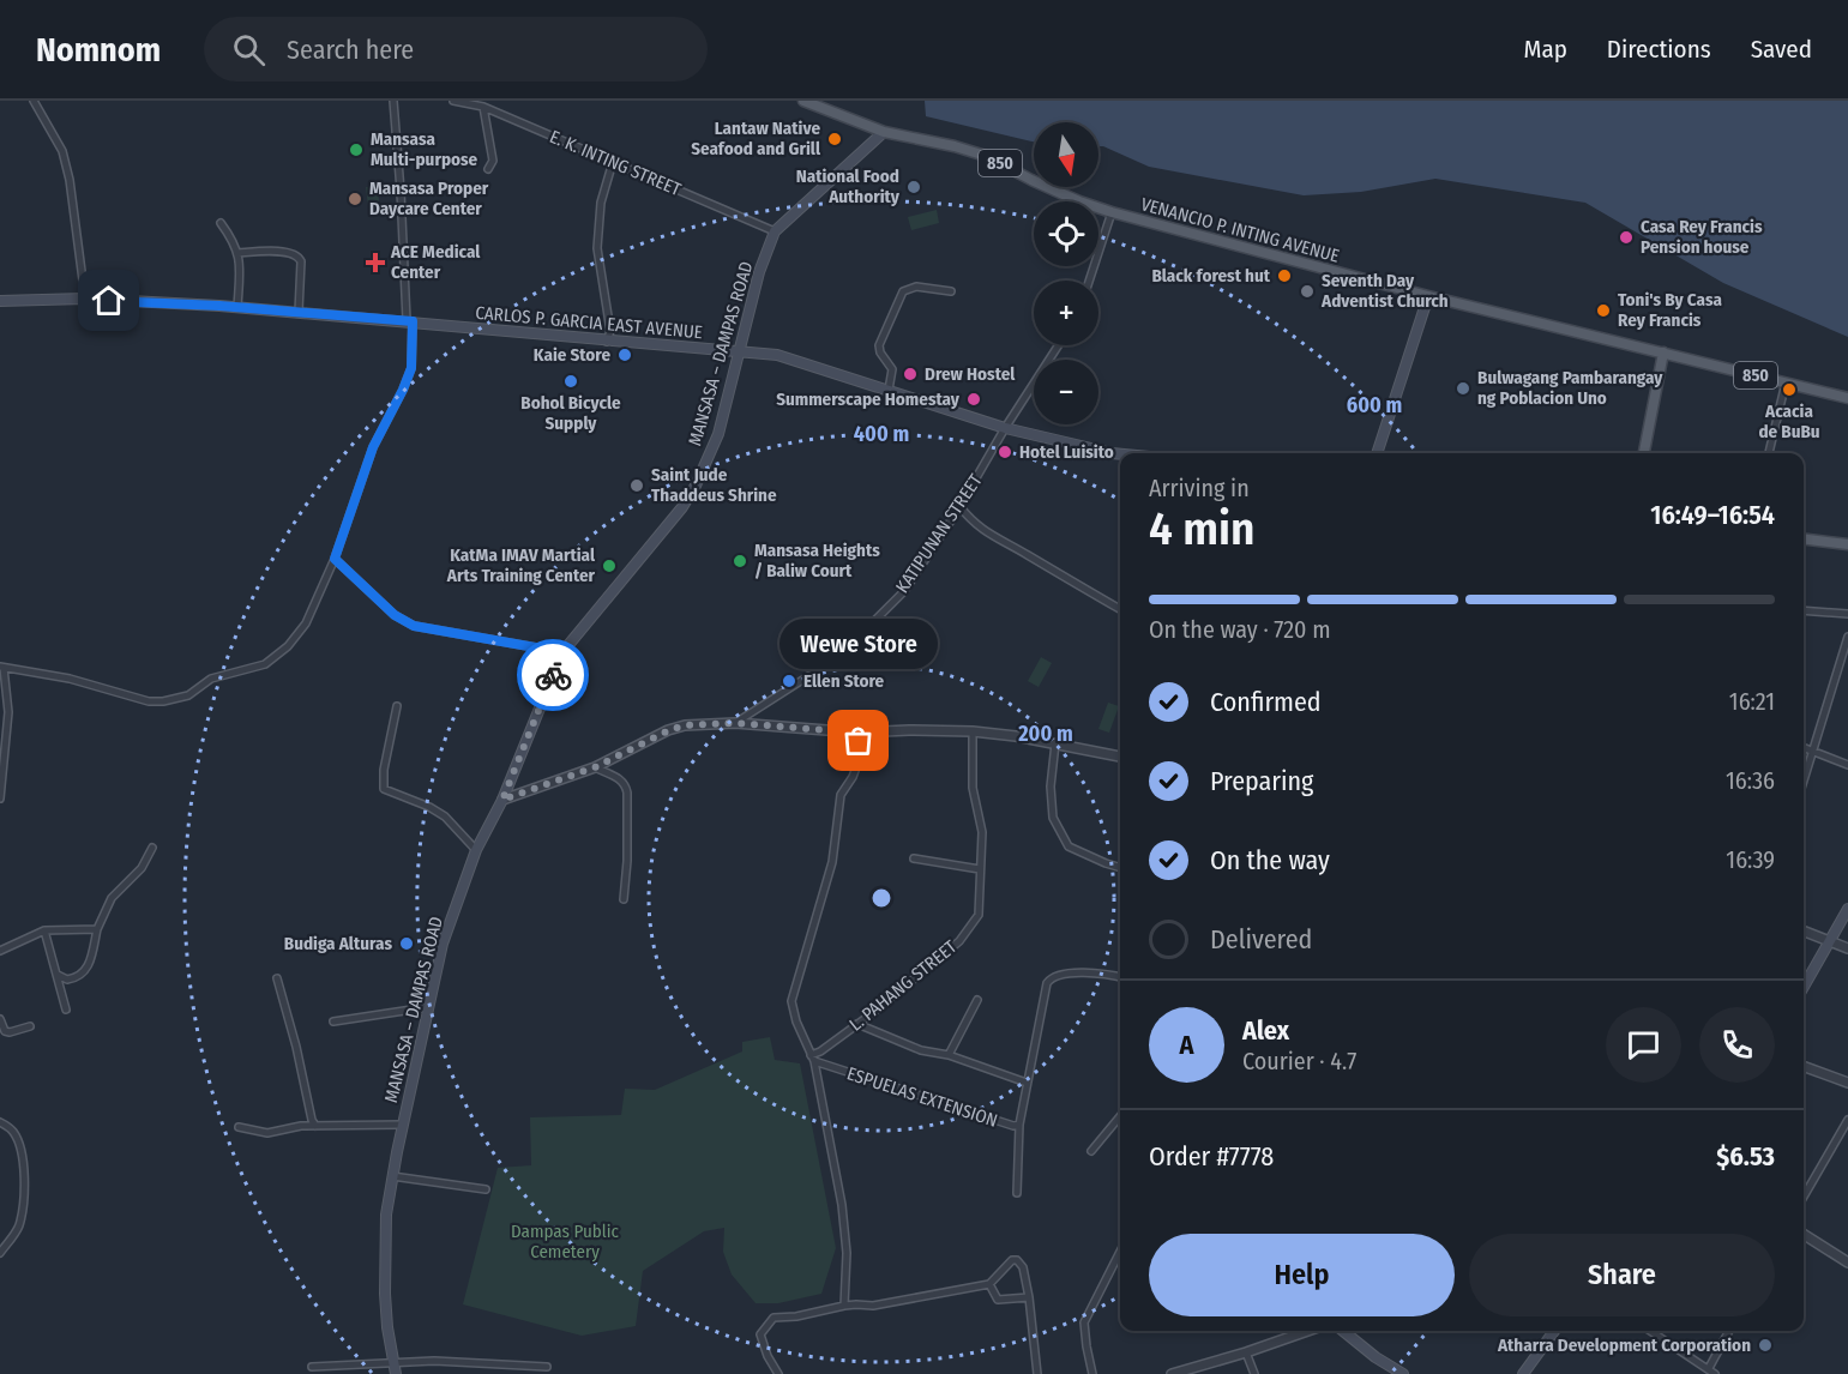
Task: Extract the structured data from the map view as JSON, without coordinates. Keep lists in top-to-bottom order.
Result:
{
  "streets": {
    "main road": [
      "850",
      "VENANCIO P. INTING AVENUE",
      "CARLOS P. GARCIA EAST AVENUE",
      "MANSASA – DAMPAS ROAD"
    ],
    "street": [
      "E. K. INTING STREET",
      "KATIPUNAN STREET",
      "L. PAHANG STREET",
      "ESPUELAS EXTENSION"
    ]
  },
  "crossings": [
    ["E. K. INTING STREET", "MANSASA – DAMPAS ROAD"],
    ["VENANCIO P. INTING AVENUE", "MANSASA – DAMPAS ROAD"],
    ["CARLOS P. GARCIA EAST AVENUE", "MANSASA – DAMPAS ROAD"],
    ["CARLOS P. GARCIA EAST AVENUE", "KATIPUNAN STREET"],
    ["L. PAHANG STREET", "ESPUELAS EXTENSION"]
  ],
  "parks": ["Dampas Public Cemetery"],
  "places": {
    "other": [
      "Lantaw Native Seafood and Grill",
      "Mansasa Multi-purpose",
      "National Food Authority",
      "Mansasa Proper Daycare Center",
      "Casa Rey Francis Pension house",
      "Black forest hut",
      "Seventh Day Adventist Church",
      "Toni's By Casa Rey Francis",
      "Kaie Store",
      "Drew Hostel",
      "Bohol Bicycle Supply",
      "Bulwagang Pambarangay ng Poblacion Uno",
      "Acacia de BuBu",
      "Summerscape Homestay",
      "Hotel Luisito",
      "Saint Jude Thaddeus Shrine",
      "Mansasa Heights / Baliw Court",
      "KatMa IMAV Martial Arts Training Center",
      "Ellen Store",
      "Wewe Store",
      "Budiga Alturas",
      "Atharra Development Corporation"
    ],
    "health": ["ACE Medical Center"]
  },
  "north": "bottom",
  "page": {
    "header": "Nomnom",
    "search": "Search here",
    "nav": ["Map", "Directions", "Saved"],
    "map_buttons": ["+", "−"],
    "heading": ["4 min", "Arriving in", "16:49–16:54"],
    "panel": [
      "Alex",
      "Courier · 4.7",
      "Order #7778",
      "$6.53"
    ],
    "bar": "On the way · 720 m",
    "bubble": "Wewe Store",
    "list": [
      ["Confirmed", "16:21"],
      ["Preparing", "16:36"],
      ["On the way", "16:39"],
      "Delivered"
    ],
    "round": "A",
    "buttons": ["Help", "Share"]
  },
  "rings": ["600 m", "400 m", "200 m"]
}
